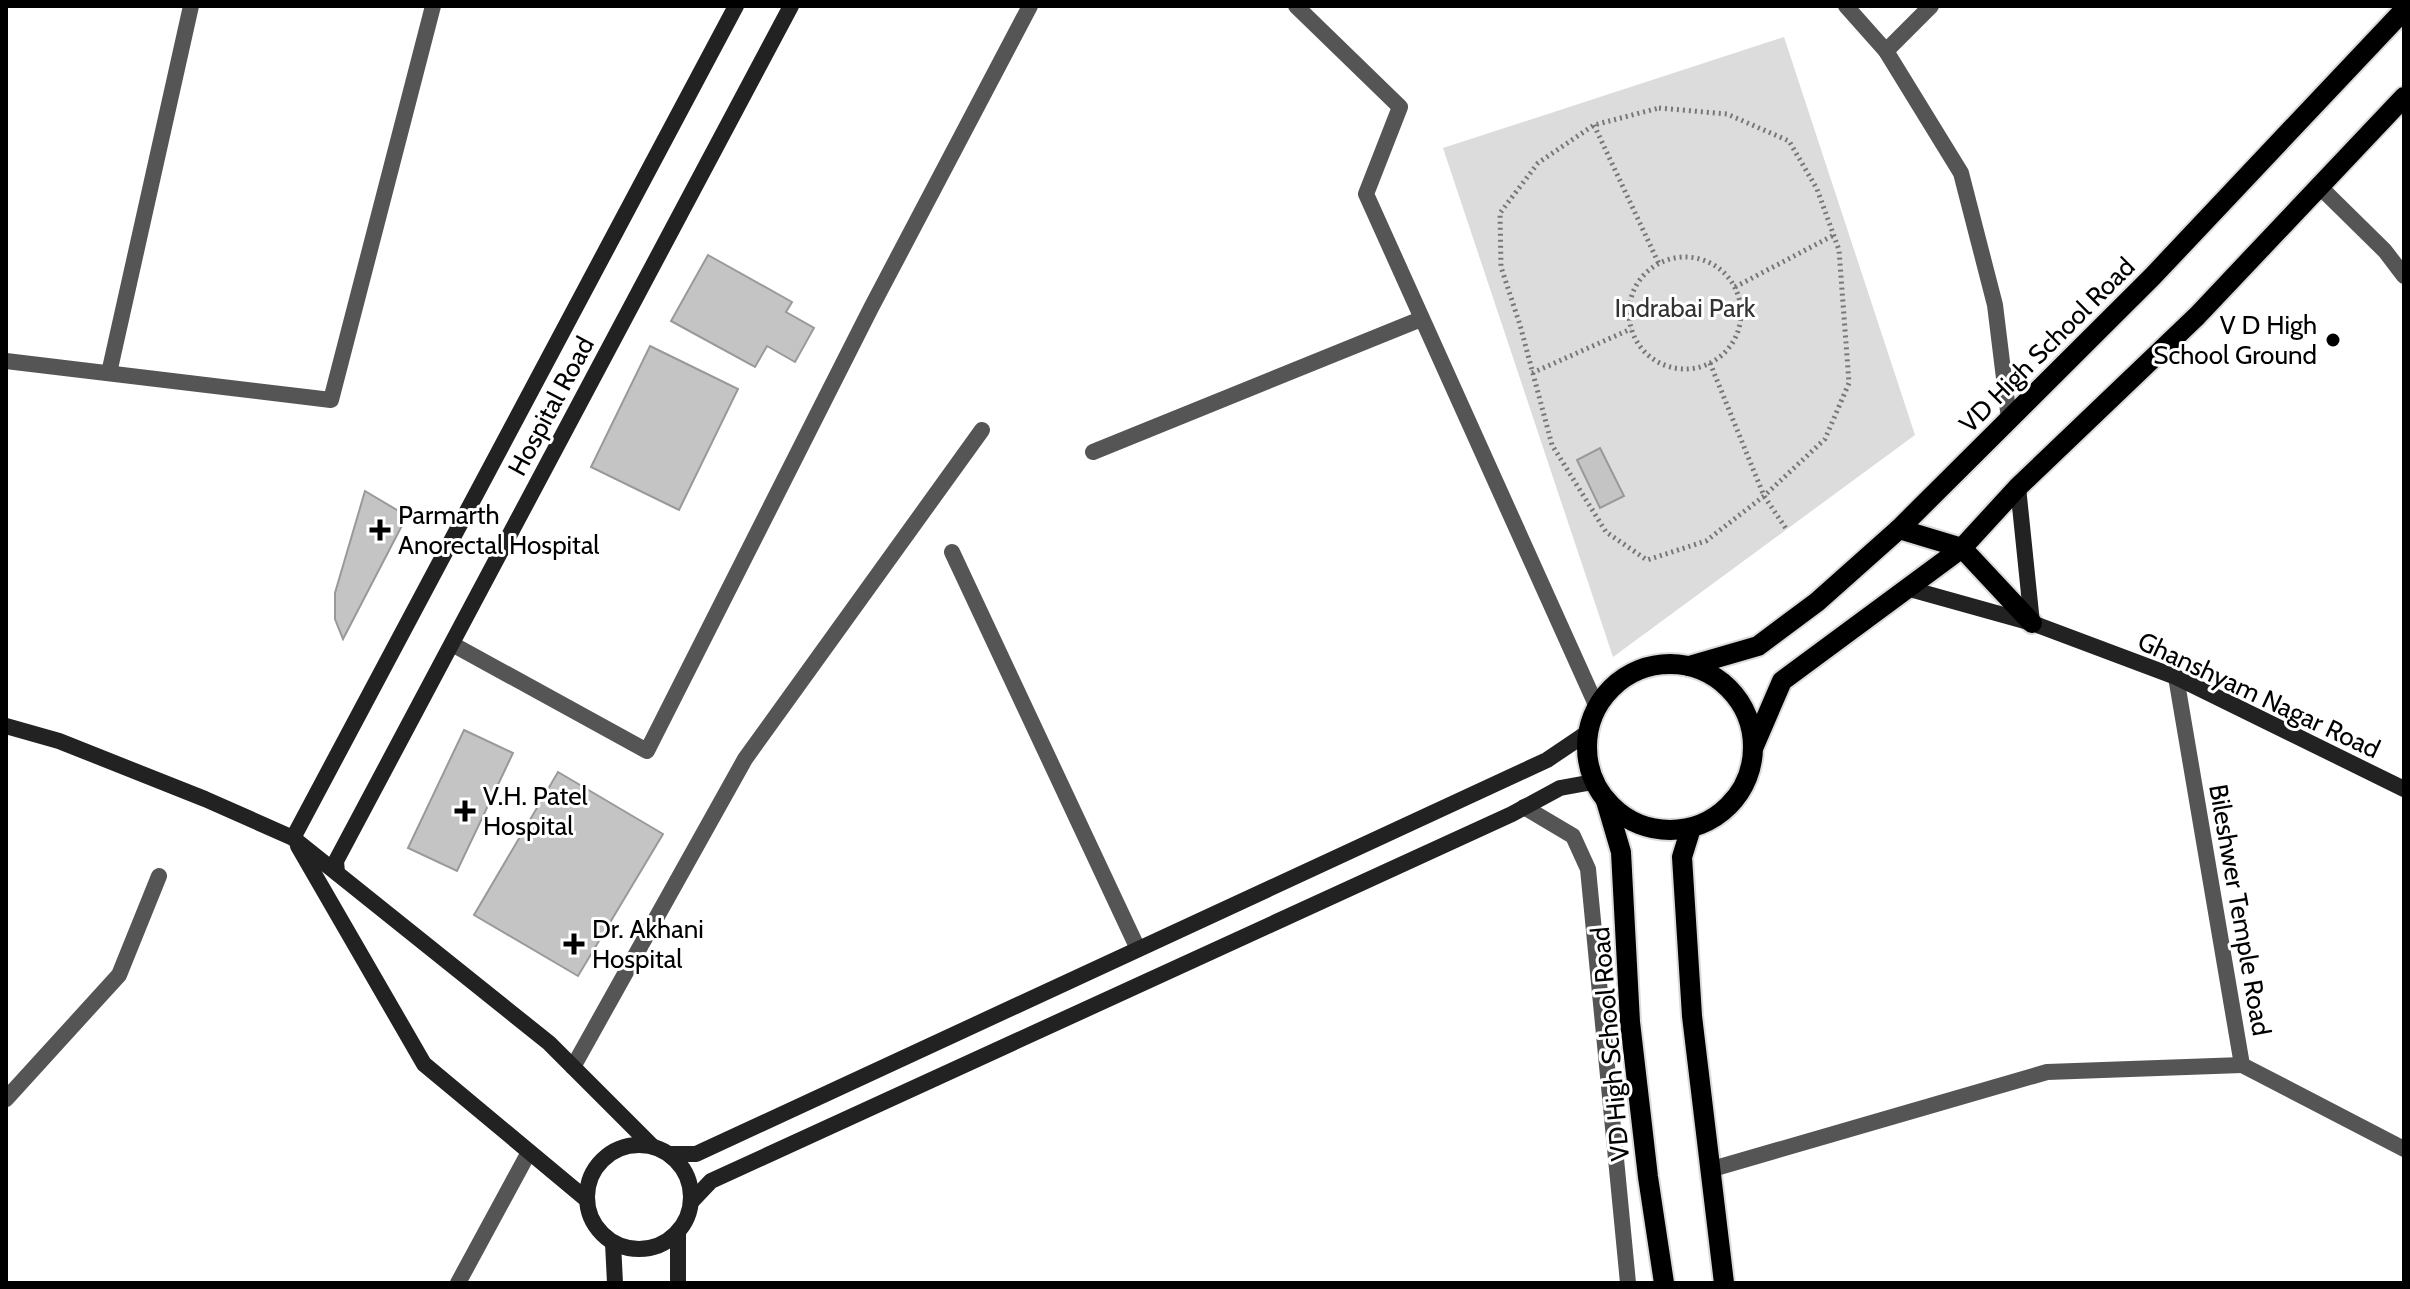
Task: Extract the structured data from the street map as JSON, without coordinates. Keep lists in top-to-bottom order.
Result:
{
  "streets": {
    "main road": ["VD High School Road"],
    "street": ["Hospital Road", "Ghanshyam Nagar Road", "Bileshwer Temple Road"]
  },
  "crossings": [
    ["Ghanshyam Nagar Road", "Bileshwer Temple Road"]
  ],
  "parks": ["Indrabai Park"],
  "places": {
    "other": ["V D High School Ground"],
    "health": ["Parmarth Anorectal Hospital", "V.H. Patel Hospital", "Dr. Akhani Hospital"]
  }
}
